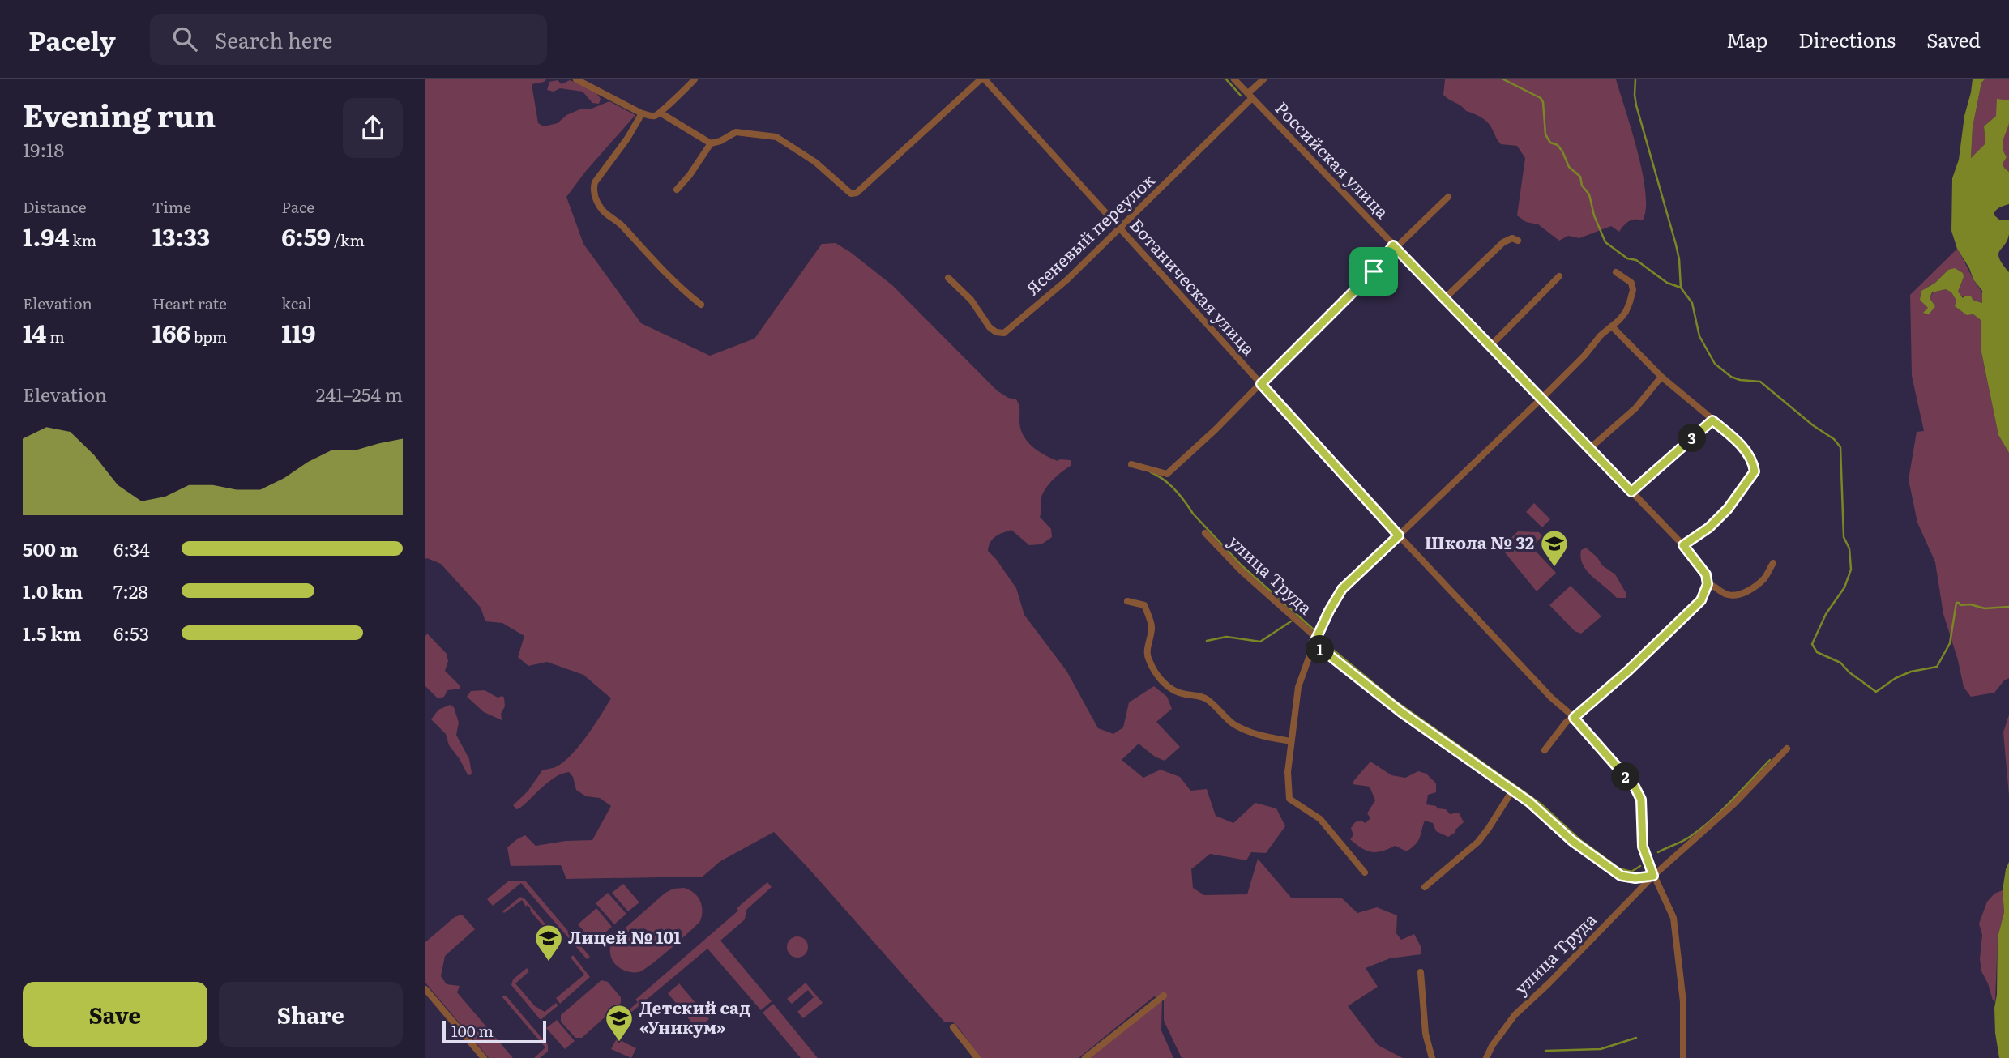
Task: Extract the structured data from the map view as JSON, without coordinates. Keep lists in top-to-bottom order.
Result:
{
  "streets": {
    "street": [
      "Российская улица",
      "Ясеневый переулок",
      "Ботаническая улица",
      "улица Труда"
    ]
  },
  "crossings": [
    ["Российская улица", "Ясеневый переулок"],
    ["Ясеневый переулок", "Ботаническая улица"],
    ["Ботаническая улица", "улица Труда"]
  ],
  "places": {
    "school or university": ["Школа № 32", "Лицей № 101", "Детский сад «Уникум»"]
  },
  "scale_bar": "100 m",
  "page": {
    "header": "Pacely",
    "search": "Search here",
    "nav": ["Map", "Directions", "Saved"],
    "heading": ["Evening run", "19:18"],
    "stats": [
      ["Distance", "1.94 km"],
      ["Time", "13:33"],
      ["Pace", "6:59 /km"],
      ["Elevation", "14 m"],
      ["Heart rate", "166 bpm"],
      ["kcal", "119"]
    ],
    "chart": ["Elevation", "241–254 m"],
    "pins": ["3", "1", "2"],
    "list": [
      {
        "name": "500 m",
        "note": "6:34"
      },
      {
        "name": "1.0 km",
        "note": "7:28"
      },
      {
        "name": "1.5 km",
        "note": "6:53"
      }
    ],
    "buttons": ["Save", "Share"],
    "scale": "100 m"
  }
}
